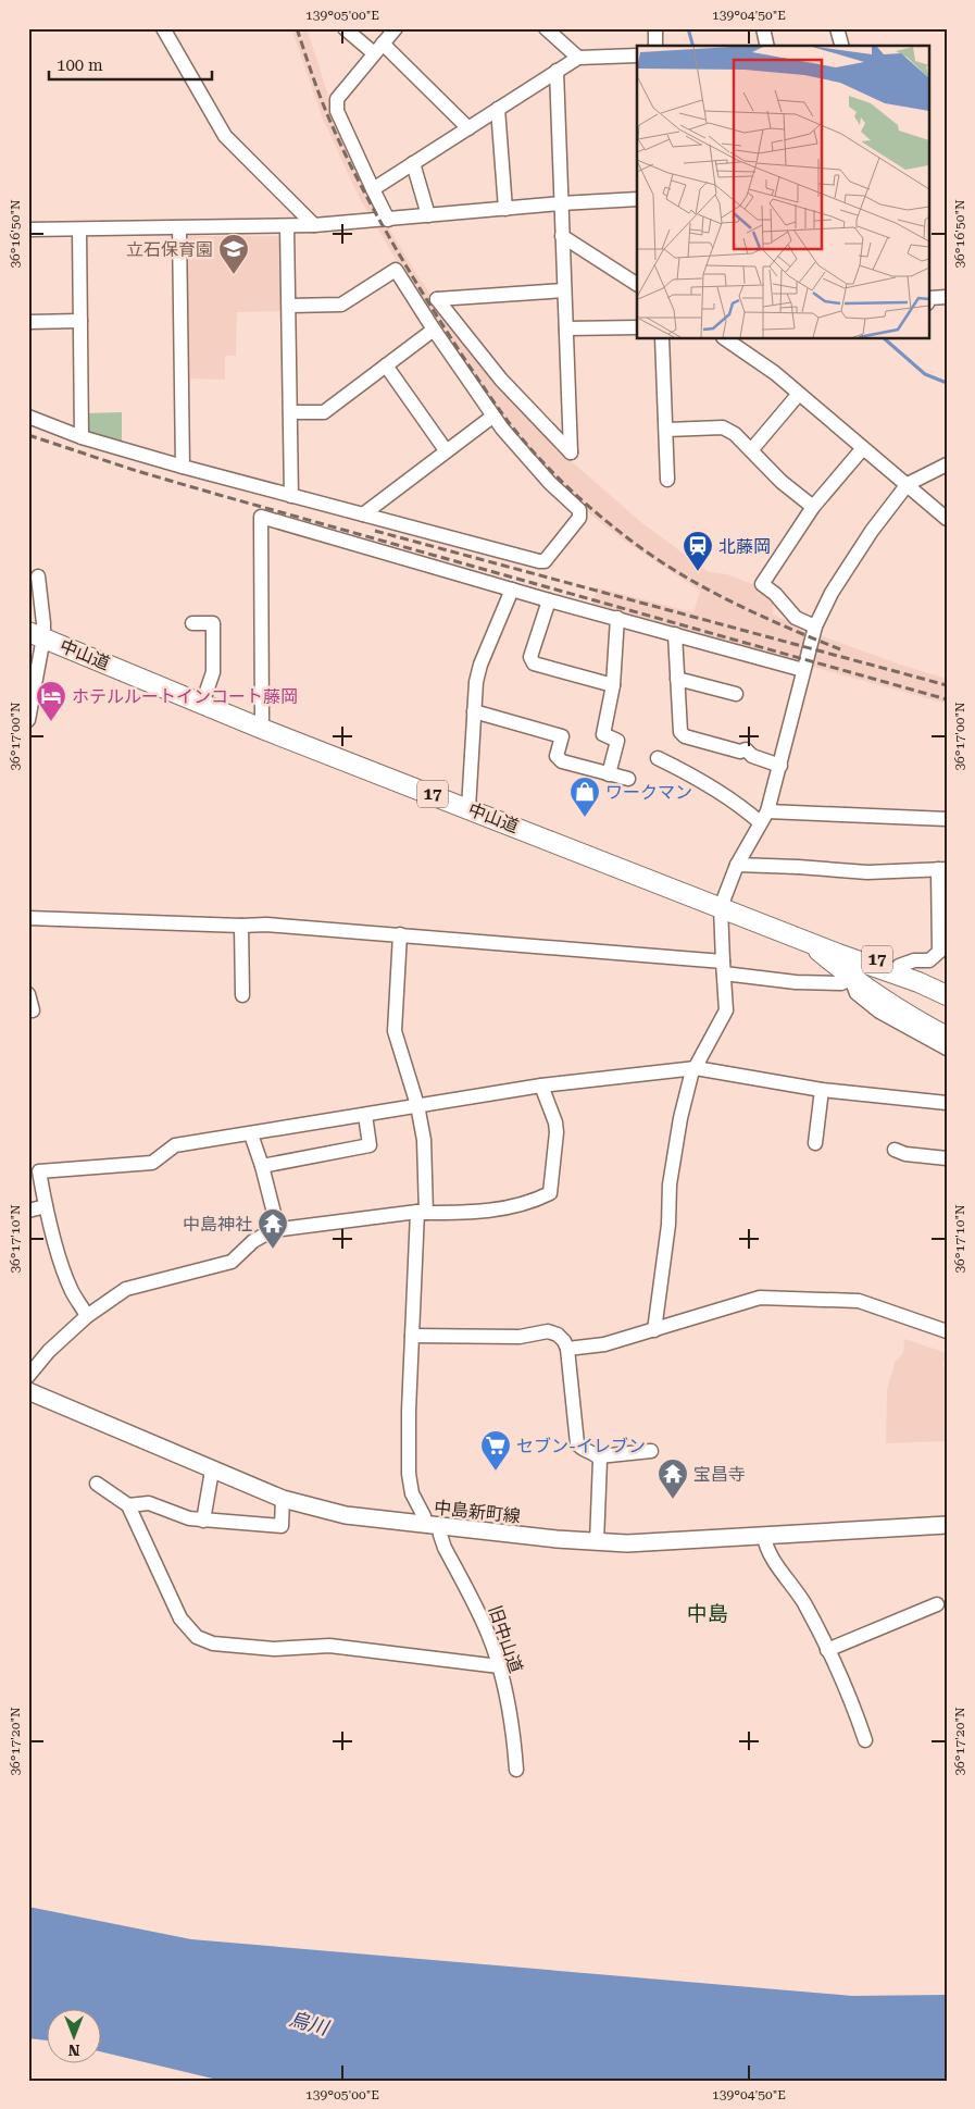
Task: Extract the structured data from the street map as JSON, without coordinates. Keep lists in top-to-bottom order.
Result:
{
  "streets": {
    "highway": ["中山道", "17"],
    "main road": ["中島新町線"],
    "street": ["旧中山道"]
  },
  "crossings": [
    ["中山道", "17"],
    ["中島新町線", "旧中山道"]
  ],
  "districts": ["中島"],
  "water": ["烏川"],
  "places": {
    "school or university": ["立石保育園"],
    "station": ["北藤岡"],
    "hotel": ["ホテルルートインコート藤岡"],
    "shop": ["ワークマン"],
    "temple": ["中島神社", "宝昌寺"],
    "supermarket": ["セブン-イレブン"]
  },
  "scale_bar": "100 m",
  "north": "bottom",
  "coordinates": [
    "139°05'00\"E",
    "139°04'50\"E",
    "36°16'50\"N",
    "36°17'00\"N",
    "36°17'10\"N",
    "36°17'20\"N"
  ]
}
